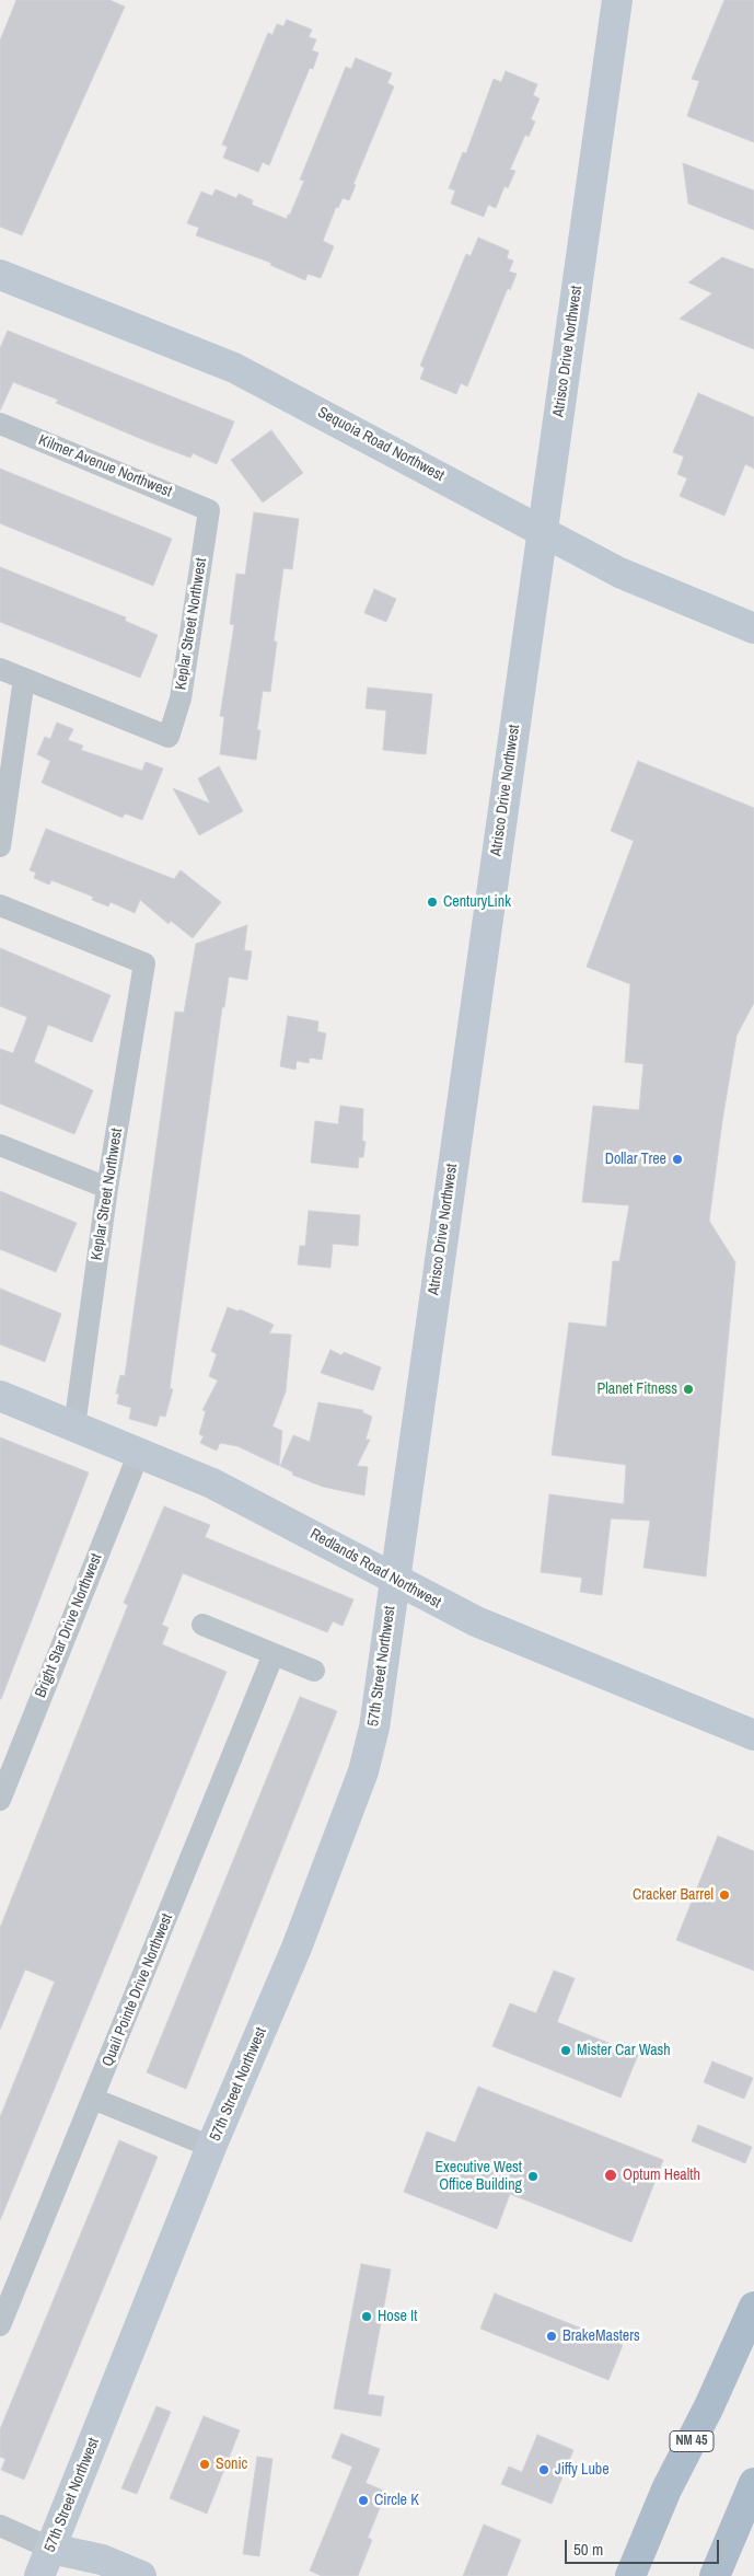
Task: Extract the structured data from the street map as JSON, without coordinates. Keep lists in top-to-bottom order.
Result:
{
  "streets": {
    "main road": ["NM 45"],
    "street": [
      "Atrisco Drive Northwest",
      "Sequoia Road Northwest",
      "Kilmer Avenue Northwest",
      "Keplar Street Northwest",
      "Redlands Road Northwest",
      "Bright Star Drive Northwest",
      "57th Street Northwest",
      "Quail Pointe Drive Northwest"
    ]
  },
  "crossings": [
    ["Atrisco Drive Northwest", "Sequoia Road Northwest"],
    ["Atrisco Drive Northwest", "Redlands Road Northwest"],
    ["Atrisco Drive Northwest", "57th Street Northwest"],
    ["Kilmer Avenue Northwest", "Keplar Street Northwest"],
    ["Keplar Street Northwest", "Redlands Road Northwest"],
    ["Redlands Road Northwest", "Bright Star Drive Northwest"],
    ["Redlands Road Northwest", "57th Street Northwest"]
  ],
  "places": [
    "CenturyLink",
    "Dollar Tree",
    "Planet Fitness",
    "Cracker Barrel",
    "Mister Car Wash",
    "Optum Health",
    "Executive West Office Building",
    "Hose It",
    "BrakeMasters",
    "Sonic",
    "Jiffy Lube",
    "Circle K"
  ],
  "scale_bar": "50 m"
}
